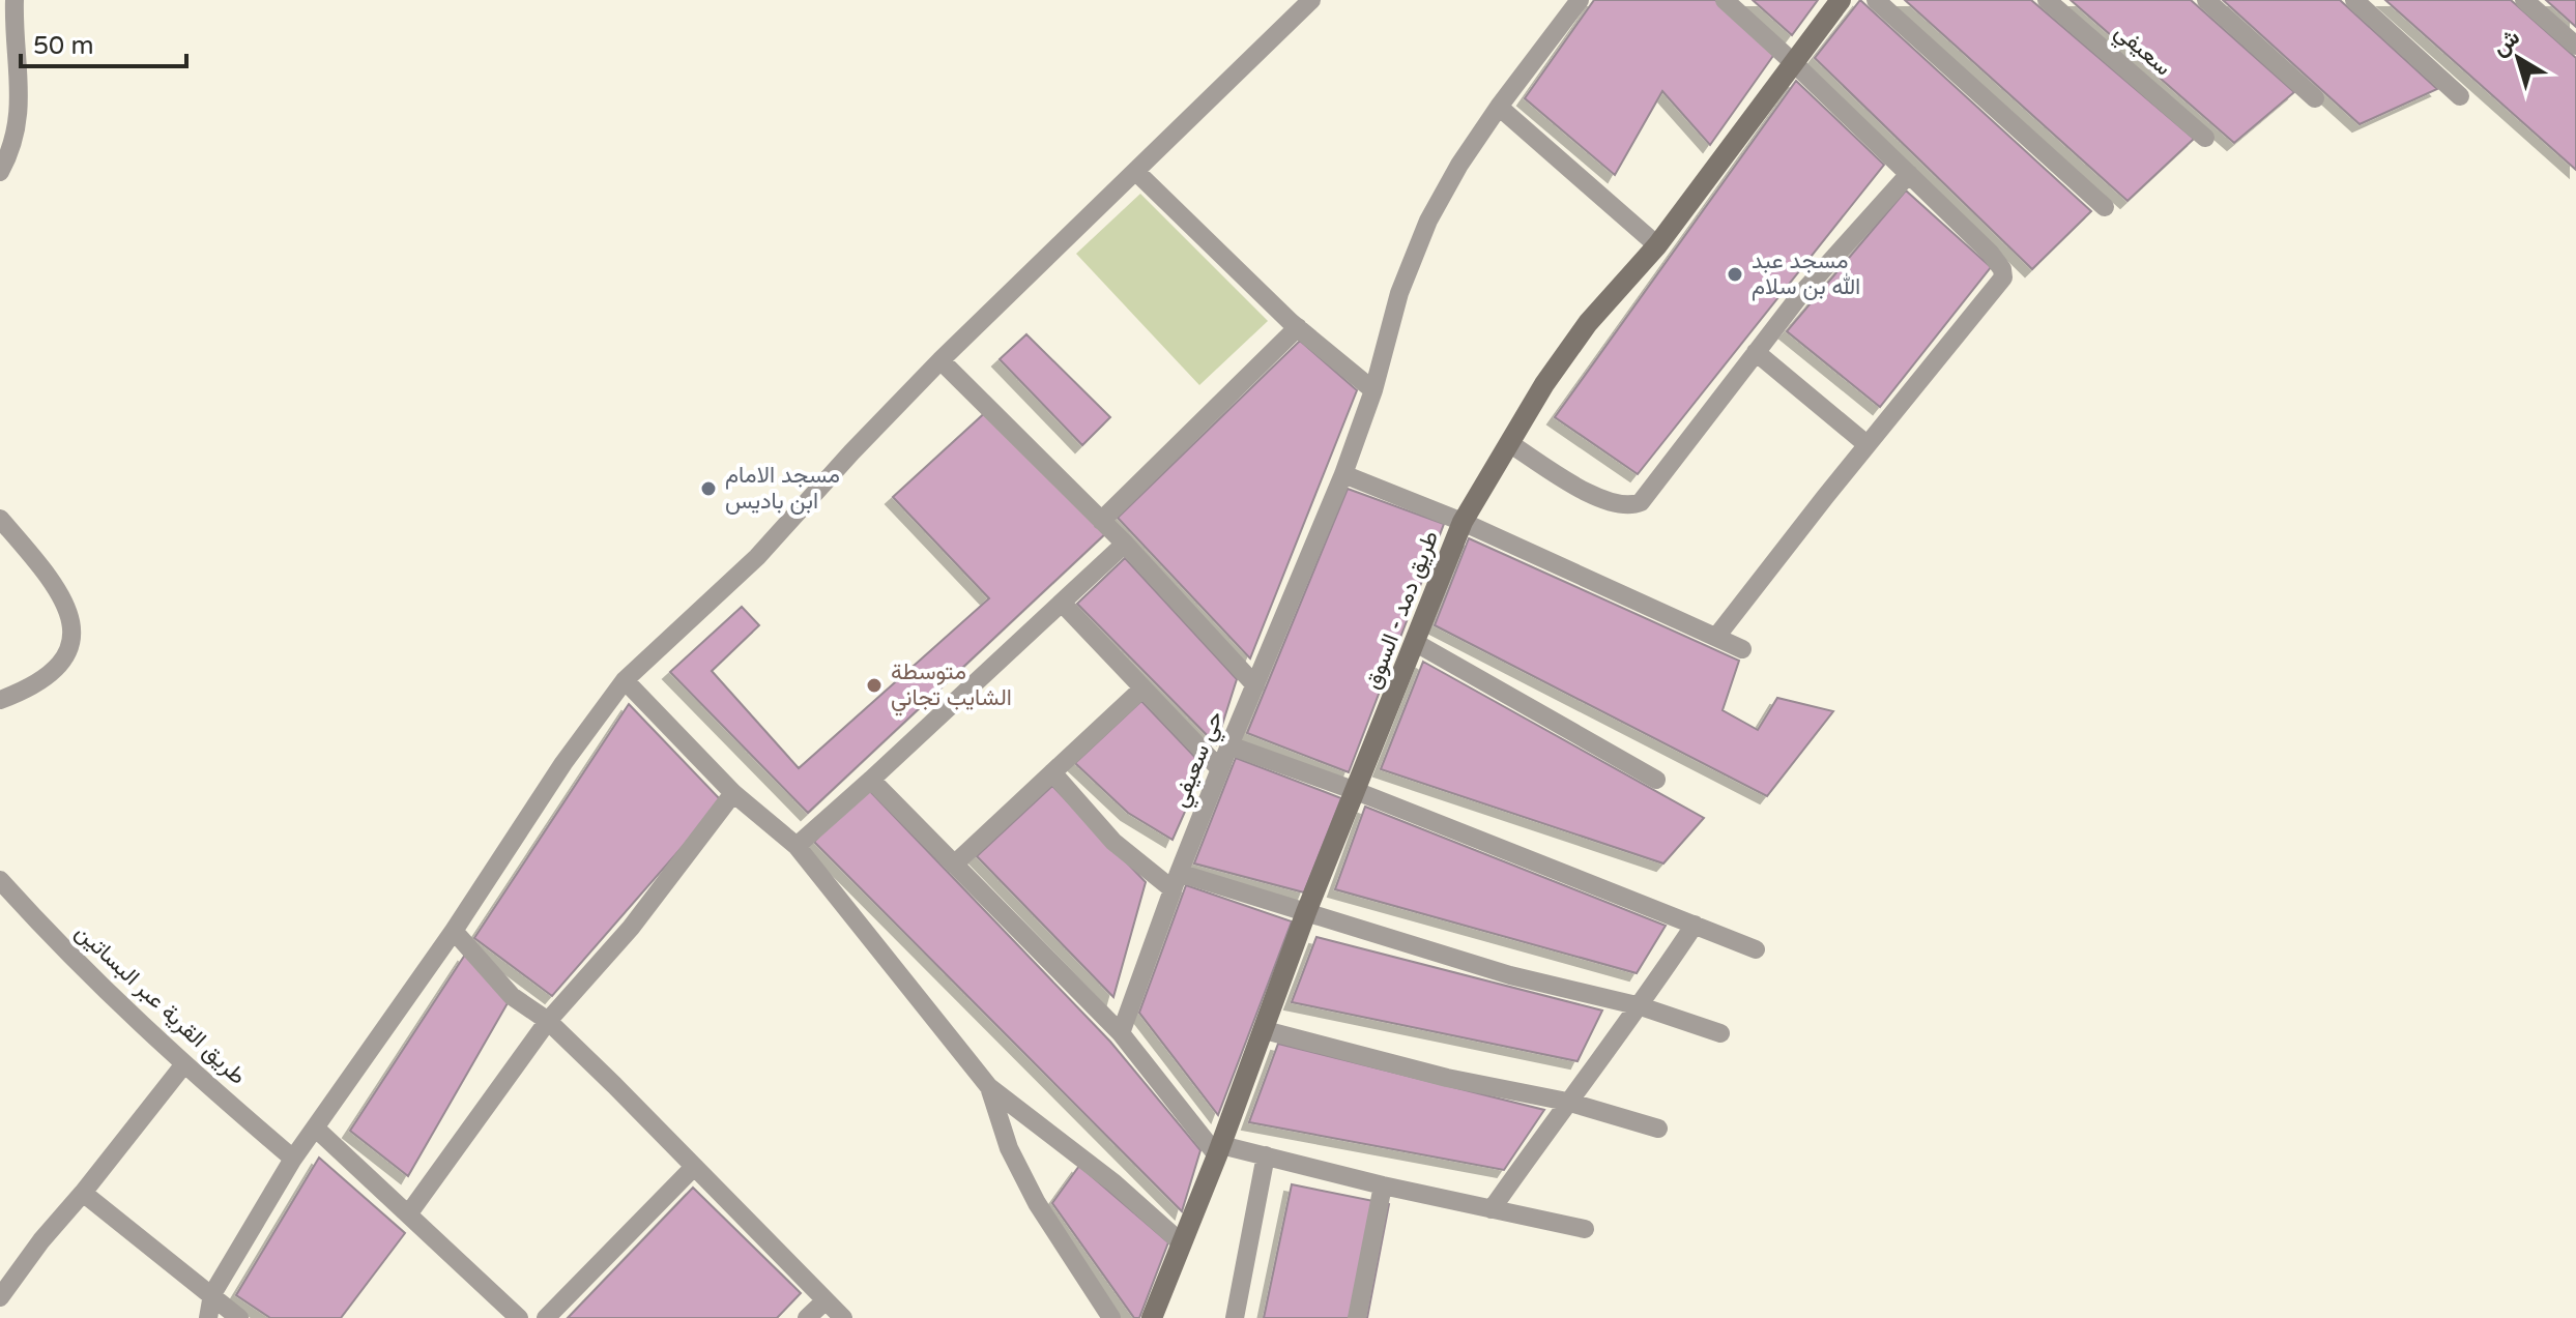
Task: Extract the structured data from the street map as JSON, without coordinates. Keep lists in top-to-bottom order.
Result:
{
  "streets": {
    "main road": ["طريق دمد - السوق"],
    "street": ["سعيفي", "حي سعيفي", "طريق القرية عبر البساتين"]
  },
  "places": ["مسجد عبد الله بن سلام", "مسجد الامام ابن باديس", "متوسطة الشايب تجاني"],
  "scale_bar": "50 m",
  "north": "top left"
}
